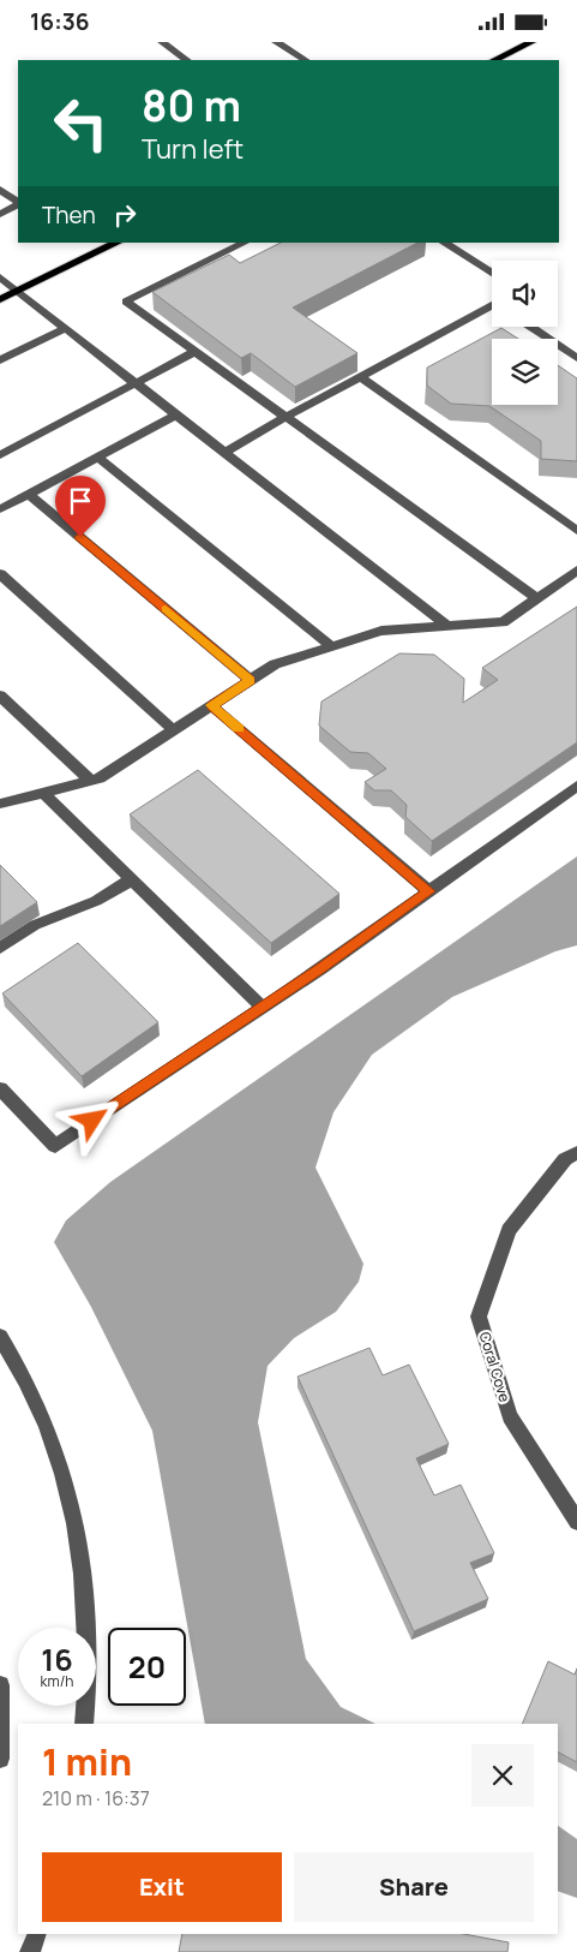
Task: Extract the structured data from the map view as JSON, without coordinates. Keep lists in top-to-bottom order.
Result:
{
  "streets": {
    "street": ["Coral Cove"]
  },
  "page": {
    "status": "16:36",
    "turn": ["80 m", "Turn left"],
    "then": "Then",
    "speed": "16 km/h",
    "limit": "20",
    "heading": ["1 min", "210 m · 16:37"],
    "buttons": ["Exit", "Share"]
  }
}
